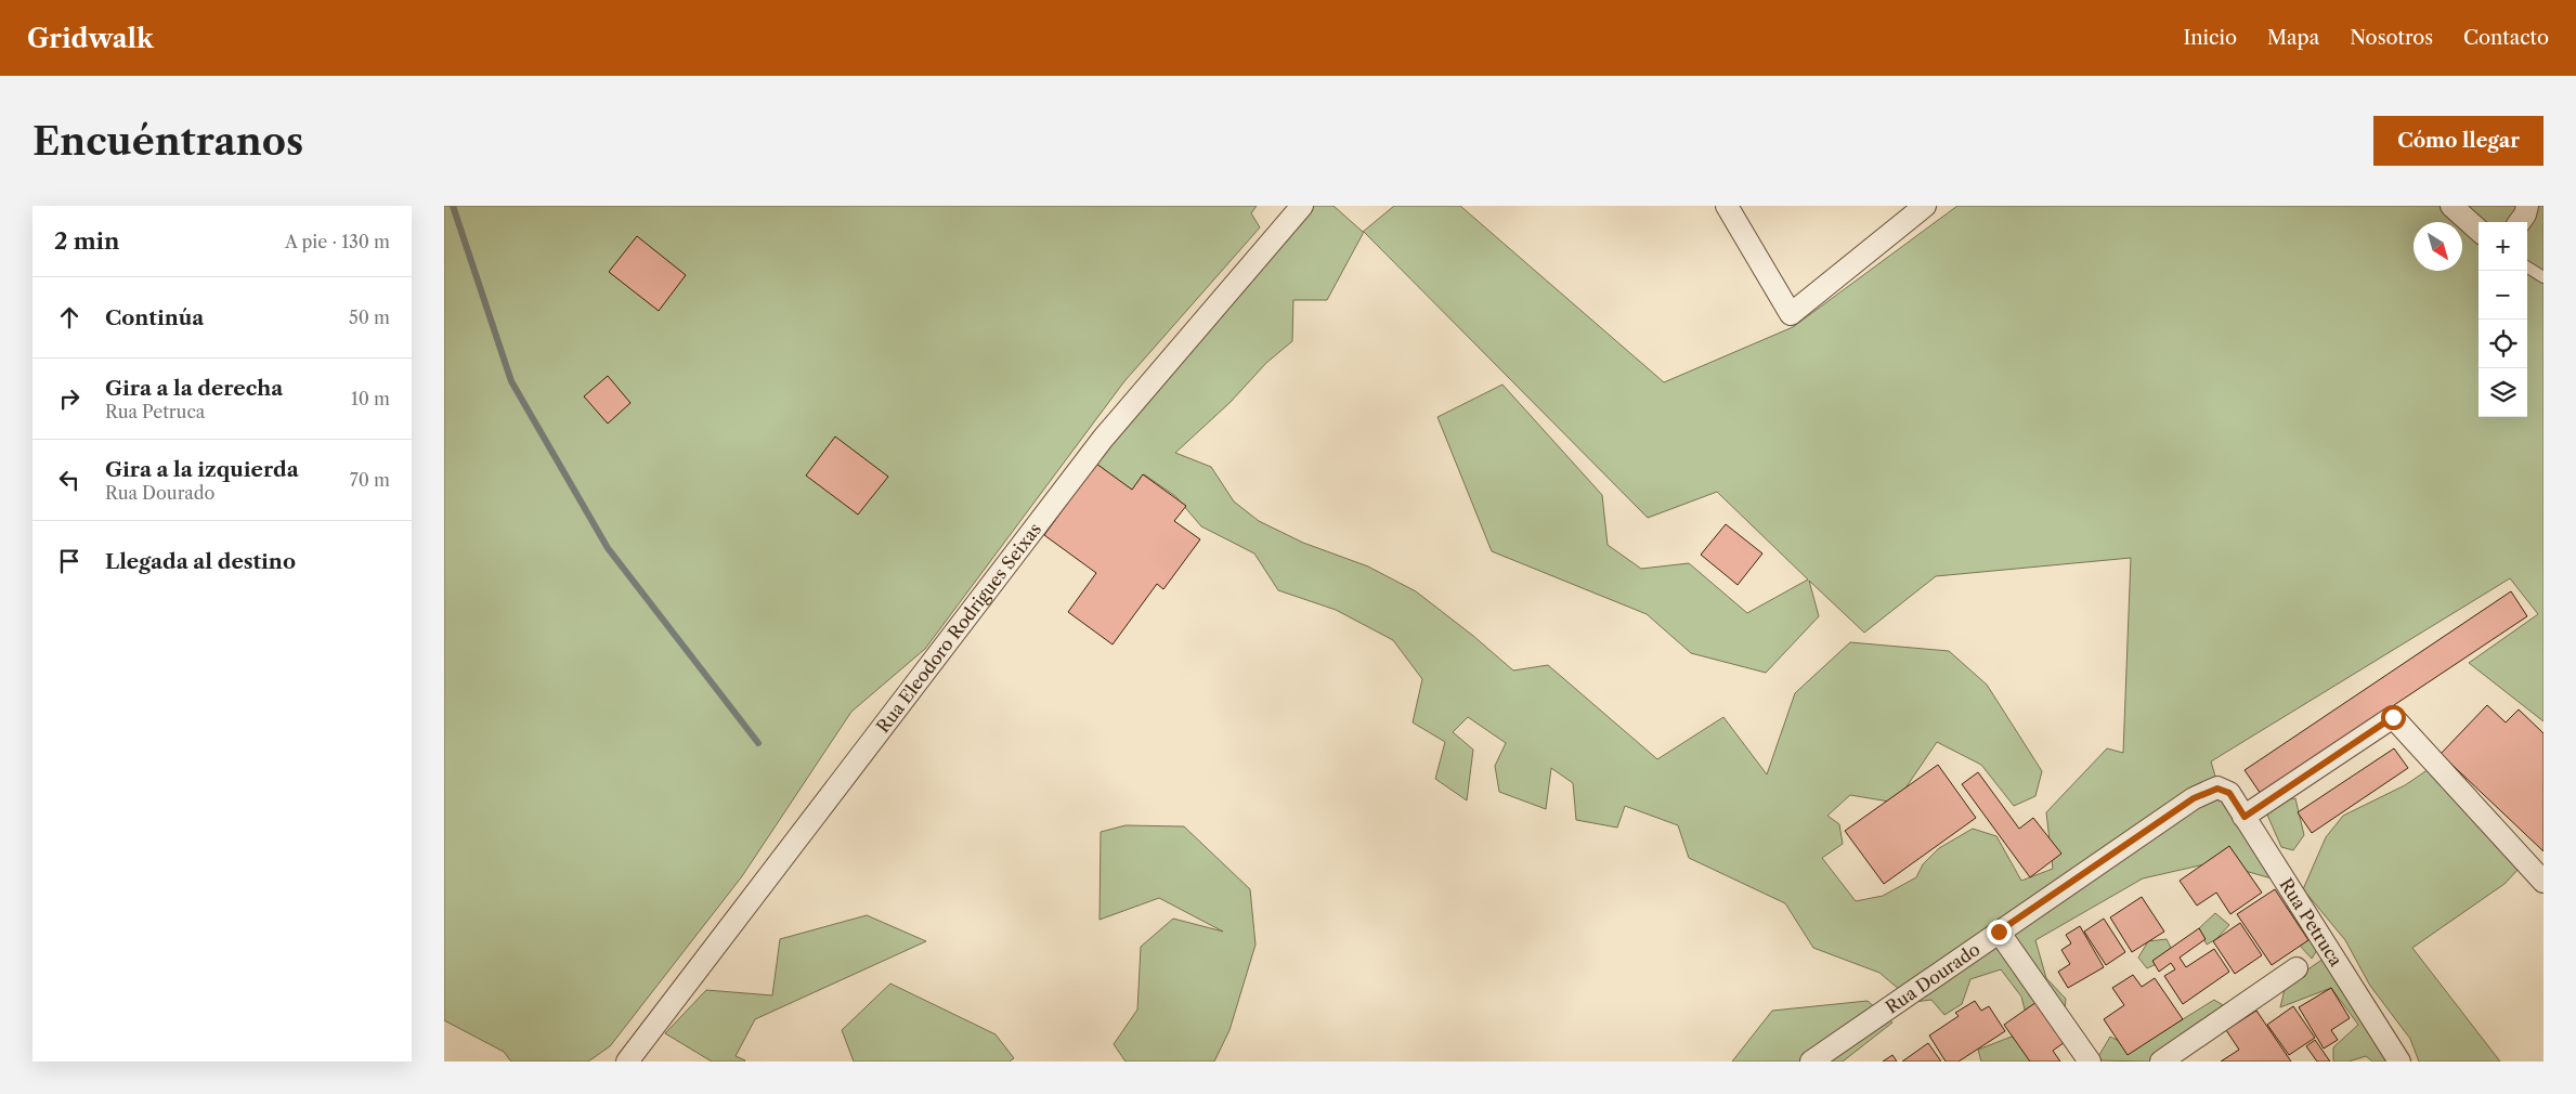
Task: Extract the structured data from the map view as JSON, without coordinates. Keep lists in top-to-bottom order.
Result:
{
  "streets": {
    "street": ["Rua Eleodoro Rodrigues Seixas", "Rua Petruca", "Rua Dourado"]
  },
  "crossings": [
    ["Rua Petruca", "Rua Dourado"]
  ],
  "north": "bottom right",
  "page": {
    "header": "Gridwalk",
    "nav": [
      "Inicio",
      "Mapa",
      "Nosotros",
      "Contacto"
    ],
    "buttons": "Cómo llegar",
    "title": "Encuéntranos",
    "heading": ["2 min", "A pie · 130 m"],
    "map_buttons": ["+", "−"],
    "list": [
      ["Continúa", "50 m"],
      ["Gira a la derecha", "Rua Petruca", "10 m"],
      ["Gira a la izquierda", "Rua Dourado", "70 m"],
      "Llegada al destino"
    ]
  }
}
